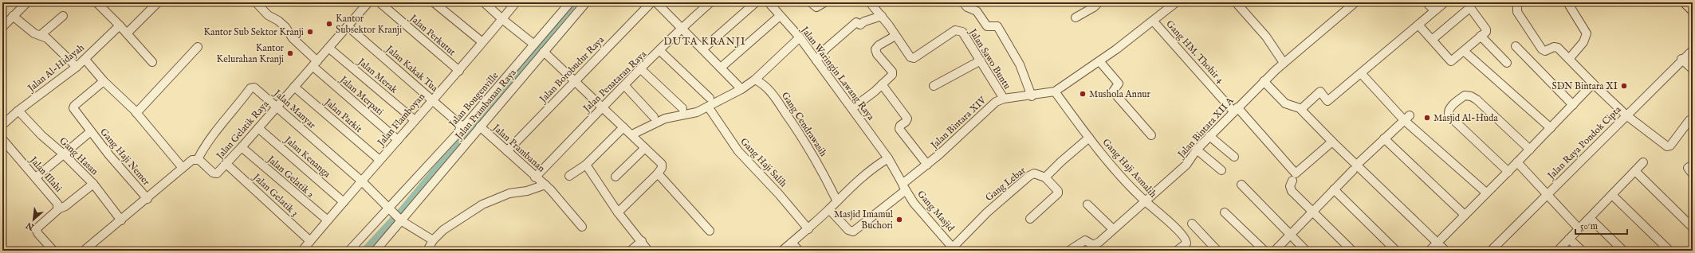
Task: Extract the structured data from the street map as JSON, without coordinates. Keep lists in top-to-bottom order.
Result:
{
  "streets": {
    "street": [
      "Jalan Perkutut",
      "Gang HM. Thohir 4",
      "Jalan Sawo Buntu",
      "Jalan Al-Hidayah",
      "Jalan Kakak Tua",
      "Jalan Borobudur Raya",
      "Jalan Waringin Lawang Raya",
      "Jalan Merak",
      "Jalan Penataran Raya",
      "Jalan Merpati",
      "Jalan Bougenville",
      "Jalan Prambanan Raya",
      "Jalan Manyar",
      "Jalan Parkit",
      "Jalan Flamboyan",
      "Jalan Bintara XIV",
      "Gang Cendrawasih",
      "Jalan Bintara XII A",
      "Jalan Gelatik Raya",
      "Jalan Raya Pondok Cipta",
      "Jalan Prambanan",
      "Gang Hasan",
      "Gang Haji Nemer",
      "Jalan Kenanga",
      "Gang Haji Salih",
      "Gang Haji Asmalih",
      "Jalan Illahi",
      "Jalan Gelatik 2",
      "Gang Lebar",
      "Jalan Gelatik 3",
      "Gang Masjid"
    ]
  },
  "crossings": [
    ["Jalan Perkutut", "Jalan Flamboyan"],
    ["Gang HM. Thohir 4", "Jalan Bintara XIV"],
    ["Gang HM. Thohir 4", "Jalan Bintara XII A"],
    ["Jalan Sawo Buntu", "Jalan Bintara XIV"],
    ["Jalan Al-Hidayah", "Gang Hasan"],
    ["Jalan Kakak Tua", "Jalan Bougenville"],
    ["Jalan Kakak Tua", "Jalan Flamboyan"],
    ["Jalan Kakak Tua", "Jalan Gelatik Raya"],
    ["Jalan Borobudur Raya", "Jalan Prambanan"],
    ["Jalan Merak", "Jalan Flamboyan"],
    ["Jalan Merak", "Jalan Gelatik Raya"],
    ["Jalan Penataran Raya", "Jalan Prambanan"],
    ["Jalan Merpati", "Jalan Flamboyan"],
    ["Jalan Merpati", "Jalan Gelatik Raya"],
    ["Jalan Bougenville", "Jalan Manyar"],
    ["Jalan Prambanan Raya", "Jalan Manyar"],
    ["Jalan Prambanan Raya", "Jalan Prambanan"],
    ["Jalan Manyar", "Jalan Flamboyan"],
    ["Jalan Manyar", "Jalan Gelatik Raya"],
    ["Jalan Manyar", "Gang Haji Nemer"],
    ["Jalan Parkit", "Jalan Flamboyan"],
    ["Jalan Parkit", "Jalan Gelatik Raya"],
    ["Jalan Flamboyan", "Jalan Kenanga"],
    ["Jalan Flamboyan", "Jalan Gelatik 2"],
    ["Jalan Flamboyan", "Jalan Gelatik 3"],
    ["Jalan Bintara XIV", "Gang Haji Asmalih"],
    ["Jalan Bintara XIV", "Gang Masjid"],
    ["Jalan Bintara XII A", "Gang Haji Asmalih"],
    ["Jalan Gelatik Raya", "Gang Haji Nemer"],
    ["Jalan Gelatik Raya", "Jalan Kenanga"],
    ["Jalan Gelatik Raya", "Jalan Gelatik 2"],
    ["Jalan Gelatik Raya", "Jalan Gelatik 3"],
    ["Gang Hasan", "Gang Haji Nemer"],
    ["Gang Haji Nemer", "Jalan Illahi"],
    ["Gang Lebar", "Gang Masjid"]
  ],
  "districts": ["DUTA KRANJI"],
  "places": [
    "Kantor Subsektor Kranji",
    "Kantor Sub Sektor Kranji",
    "Kantor Kelurahan Kranji",
    "SDN Bintara XI",
    "Mushola Annur",
    "Masjid Al-Huda",
    "Masjid Imamul Buchori"
  ],
  "scale_bar": "50 m",
  "north": "bottom left"
}
